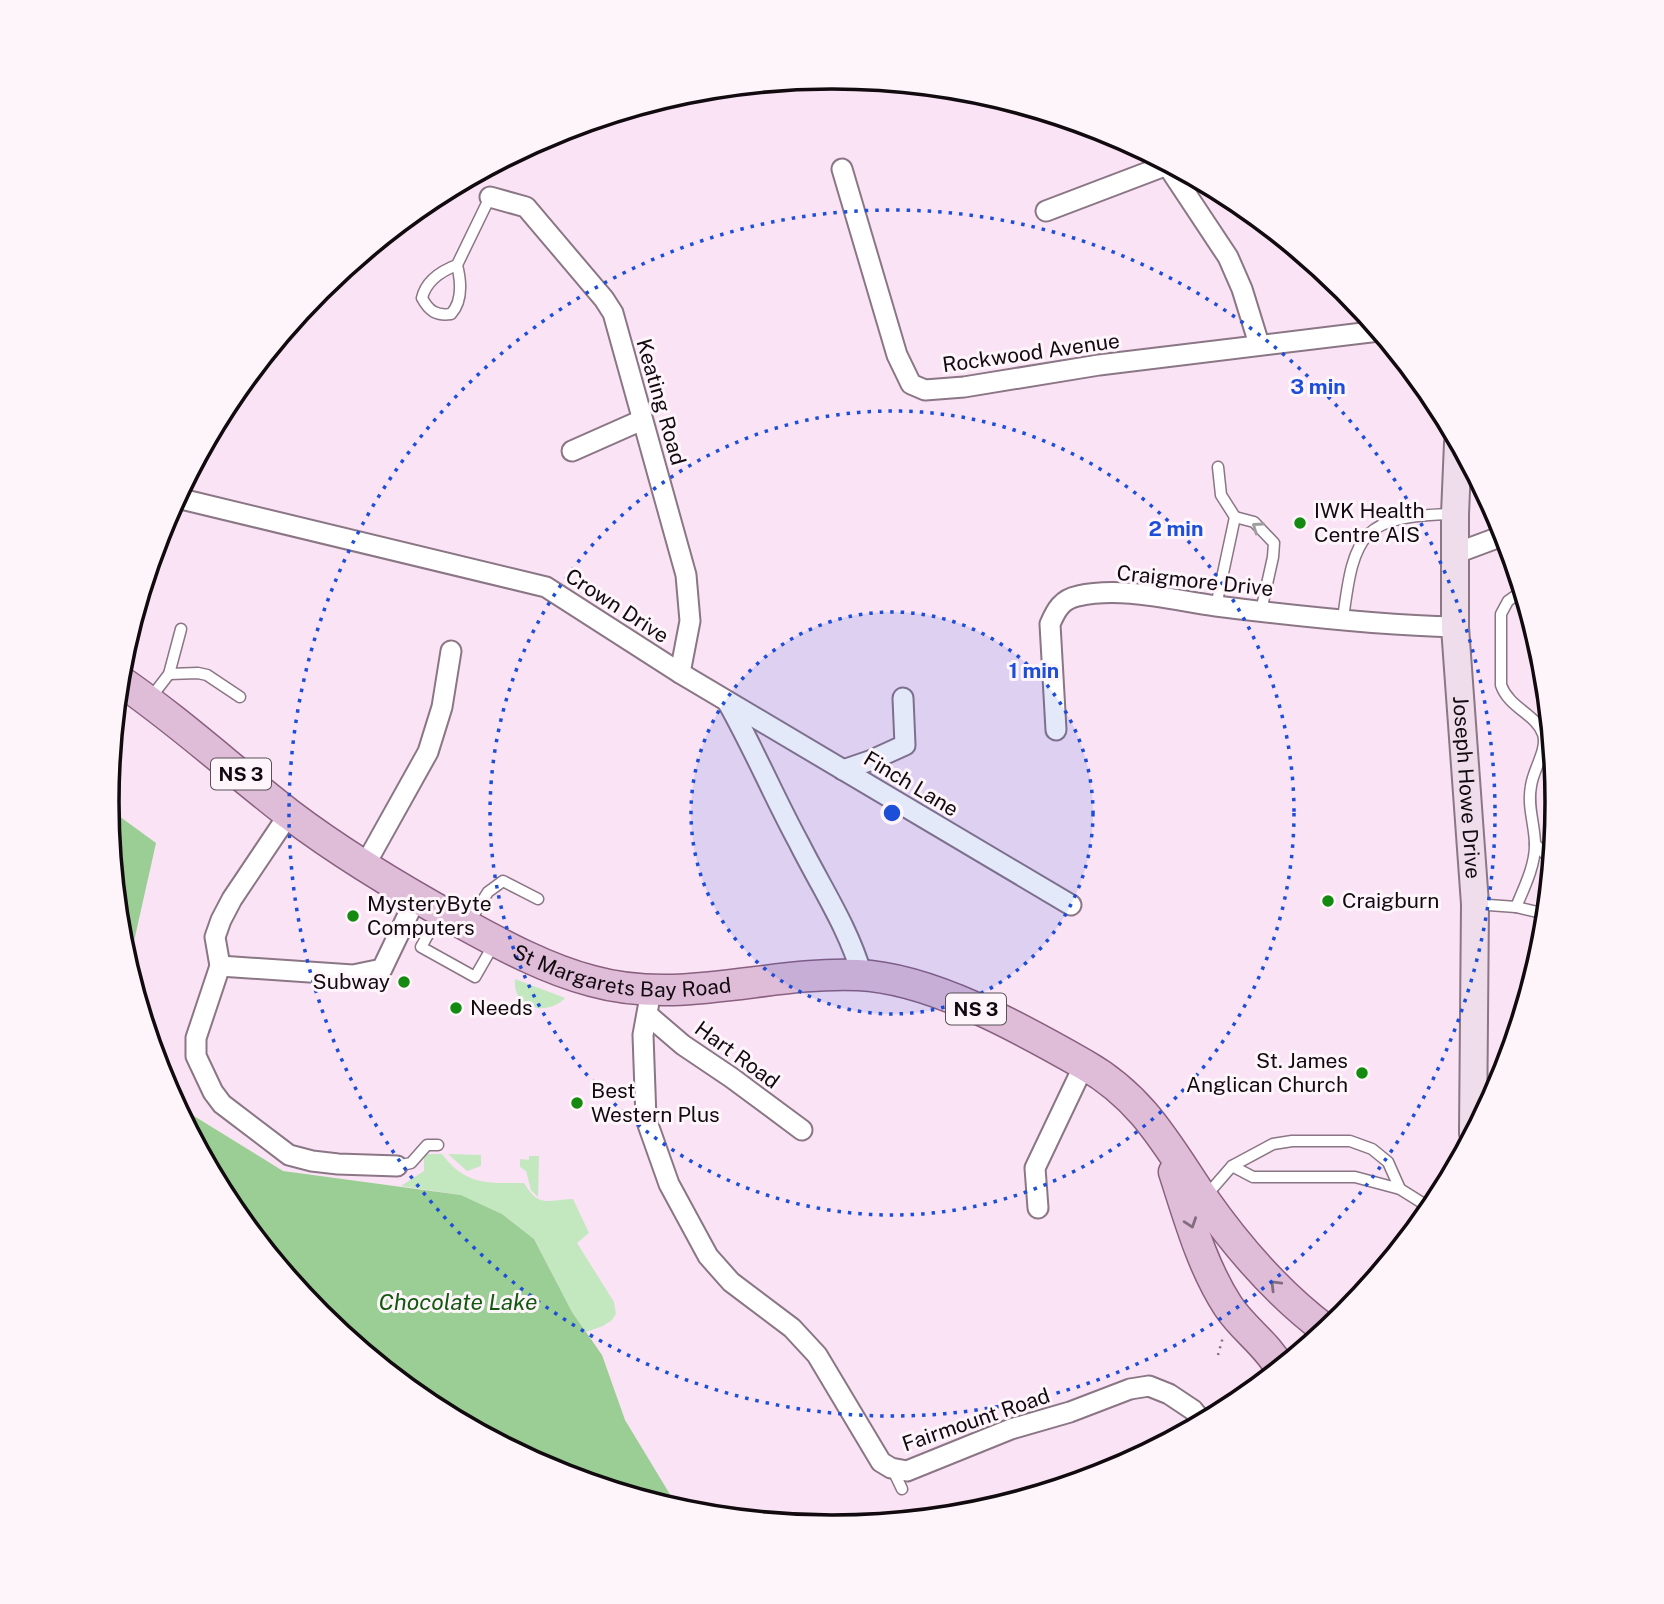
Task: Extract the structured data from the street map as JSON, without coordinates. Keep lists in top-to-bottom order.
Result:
{
  "streets": {
    "main road": ["NS 3", "Joseph Howe Drive", "St Margarets Bay Road"],
    "street": [
      "Rockwood Avenue",
      "Keating Road",
      "Craigmore Drive",
      "Crown Drive",
      "Finch Lane",
      "Hart Road",
      "Fairmount Road"
    ]
  },
  "crossings": [
    ["Keating Road", "Crown Drive"],
    ["Craigmore Drive", "Joseph Howe Drive"],
    ["Crown Drive", "Finch Lane"],
    ["Crown Drive", "St Margarets Bay Road"],
    ["St Margarets Bay Road", "Hart Road"],
    ["St Margarets Bay Road", "Fairmount Road"],
    ["Hart Road", "Fairmount Road"]
  ],
  "water": ["Chocolate Lake"],
  "places": [
    "IWK Health Centre AIS",
    "Craigburn",
    "MysteryByte Computers",
    "Subway",
    "Needs",
    "St. James Anglican Church",
    "Best Western Plus"
  ],
  "rings": ["3 min", "2 min", "1 min"]
}
